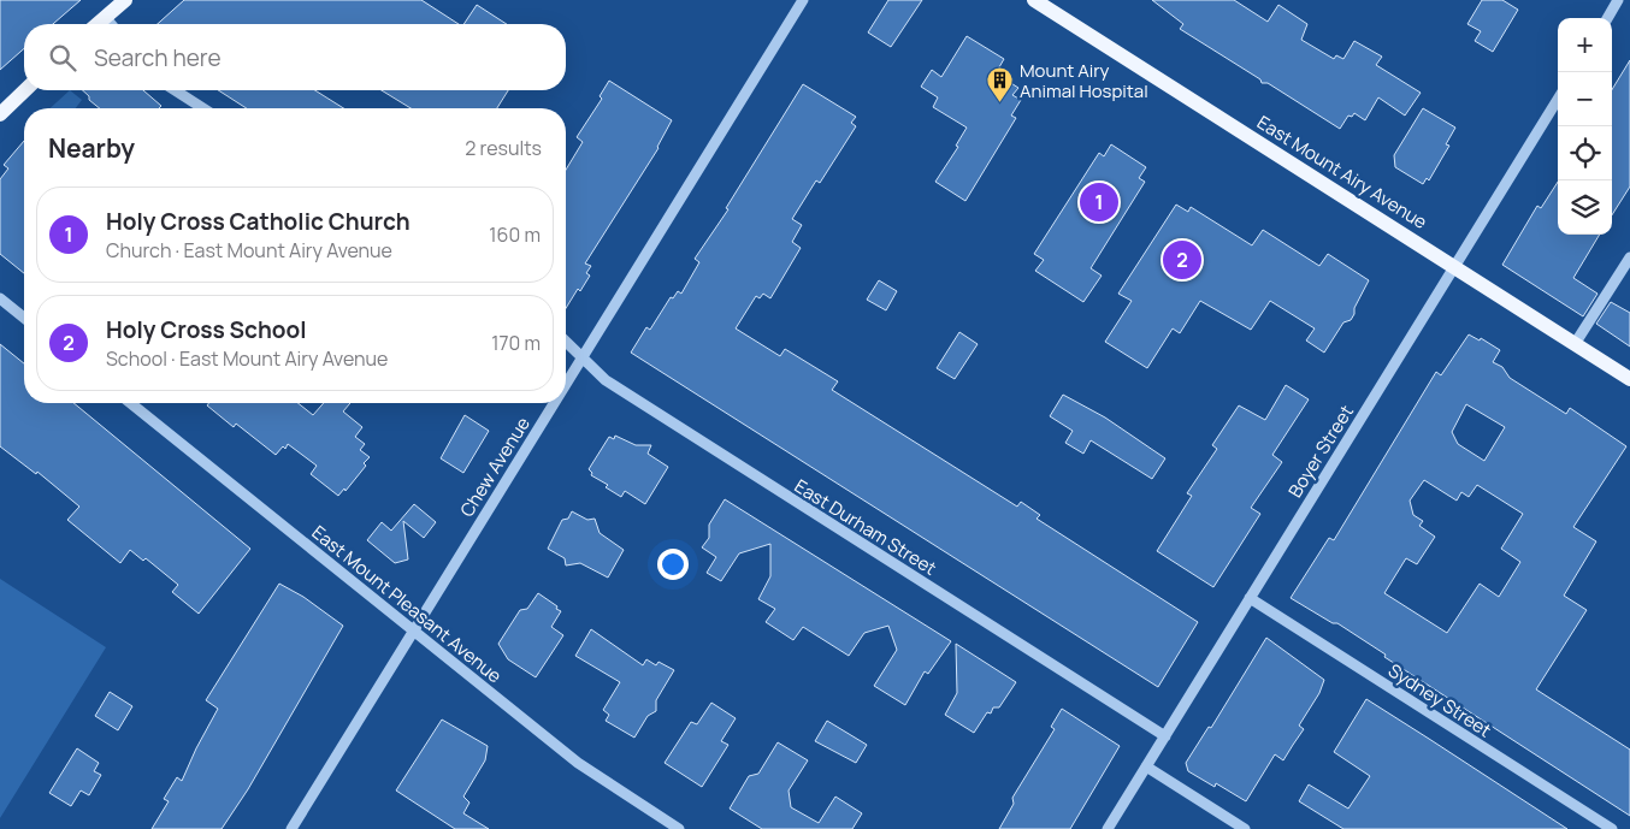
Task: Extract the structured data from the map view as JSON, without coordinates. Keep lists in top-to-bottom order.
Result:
{
  "streets": {
    "main road": ["East Mount Airy Avenue"],
    "street": [
      "Boyer Street",
      "Chew Avenue",
      "East Durham Street",
      "East Mount Pleasant Avenue",
      "Sydney Street"
    ]
  },
  "crossings": [
    ["East Mount Airy Avenue", "Boyer Street"],
    ["Boyer Street", "East Durham Street"],
    ["Boyer Street", "Sydney Street"],
    ["Chew Avenue", "East Durham Street"],
    ["Chew Avenue", "East Mount Pleasant Avenue"]
  ],
  "places": {
    "building": ["Mount Airy Animal Hospital"]
  },
  "page": {
    "map_buttons": ["+", "−"],
    "search": "Search here",
    "heading": ["Nearby", "2 results"],
    "pins": ["1", "2"],
    "list": [
      {
        "mark": "1",
        "name": "Holy Cross Catholic Church",
        "note": "Church · East Mount Airy Avenue",
        "value": "160 m"
      },
      {
        "mark": "2",
        "name": "Holy Cross School",
        "note": "School · East Mount Airy Avenue",
        "value": "170 m"
      }
    ]
  }
}
